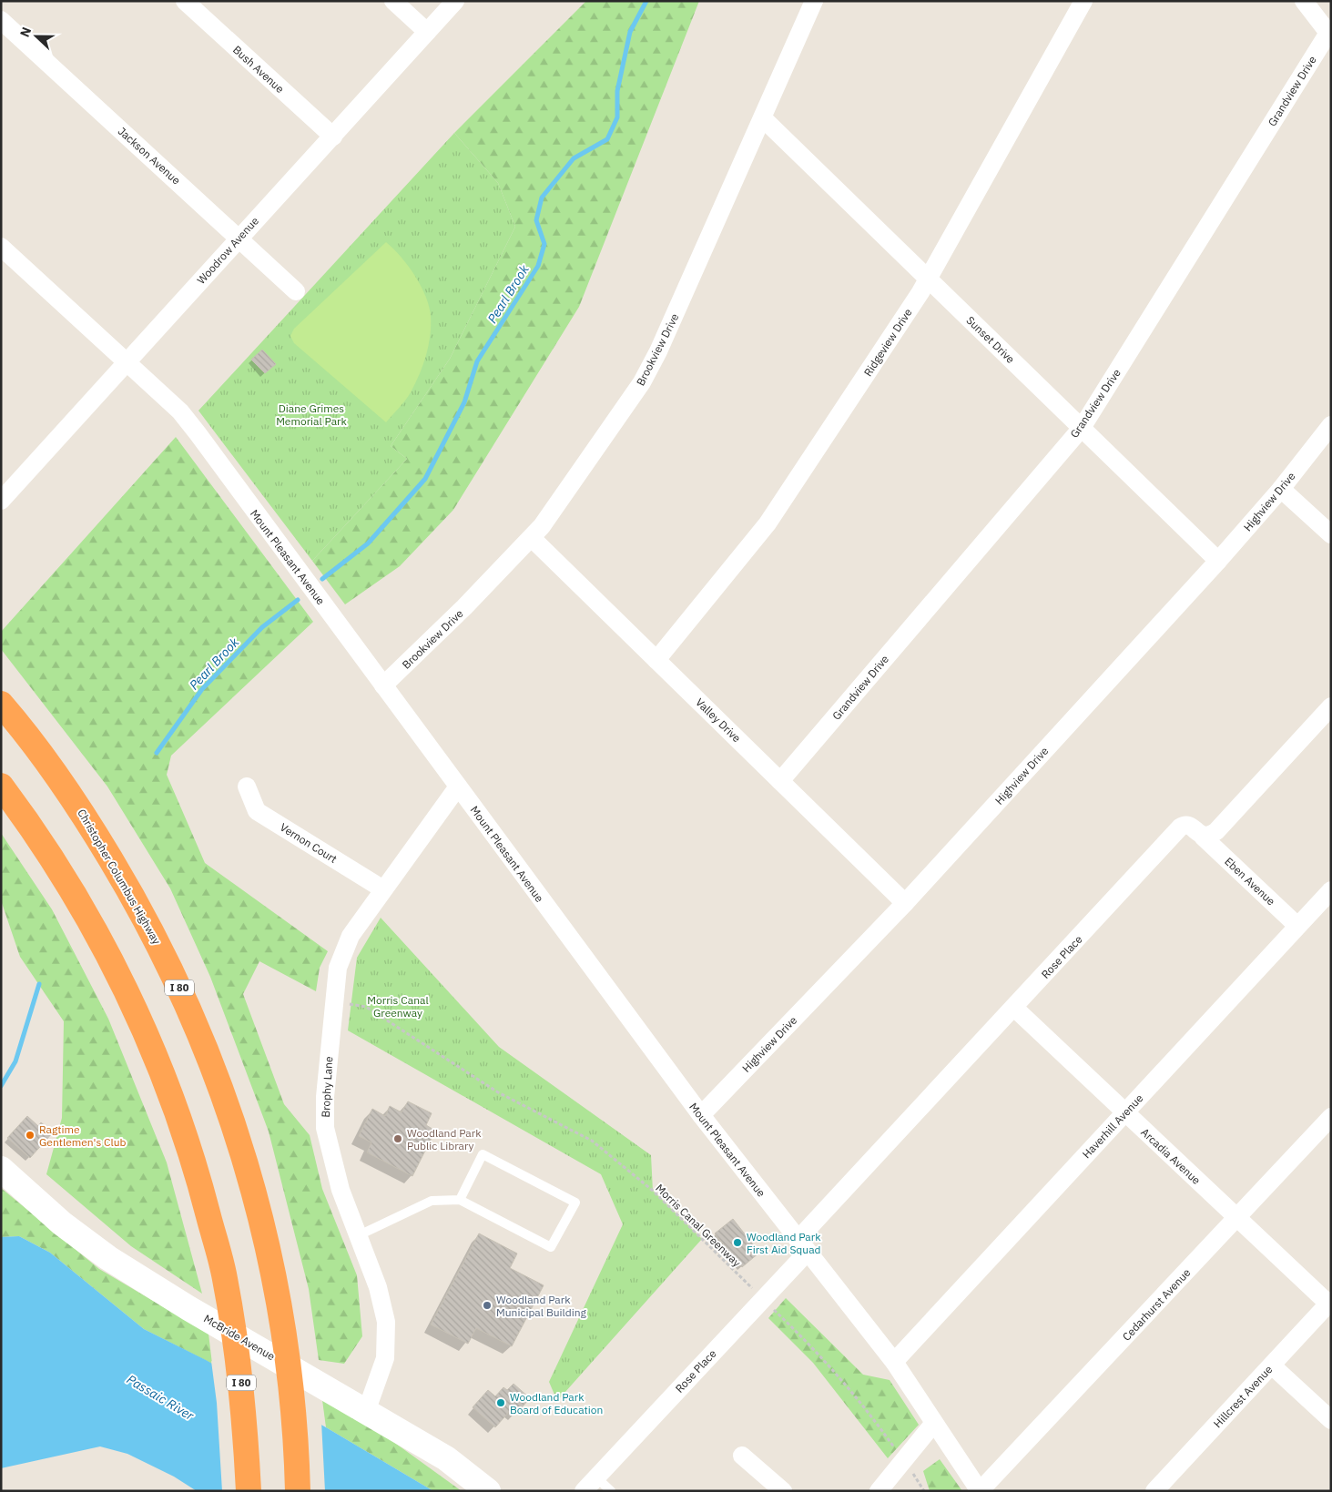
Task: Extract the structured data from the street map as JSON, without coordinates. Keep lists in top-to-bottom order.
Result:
{
  "streets": {
    "highway": ["Christopher Columbus Highway", "I 80"],
    "main road": ["McBride Avenue"],
    "street": [
      "Bush Avenue",
      "Grandview Drive",
      "Jackson Avenue",
      "Woodrow Avenue",
      "Sunset Drive",
      "Ridgeview Drive",
      "Brookview Drive",
      "Highview Drive",
      "Mount Pleasant Avenue",
      "Valley Drive",
      "Vernon Court",
      "Eben Avenue",
      "Rose Place",
      "Brophy Lane",
      "Haverhill Avenue",
      "Arcadia Avenue",
      "Cedarhurst Avenue",
      "Hillcrest Avenue"
    ],
    "path": ["Morris Canal Greenway"]
  },
  "crossings": [
    ["Bush Avenue", "Woodrow Avenue"],
    ["Grandview Drive", "Sunset Drive"],
    ["Grandview Drive", "Valley Drive"],
    ["Jackson Avenue", "Woodrow Avenue"],
    ["Woodrow Avenue", "Mount Pleasant Avenue"],
    ["Sunset Drive", "Ridgeview Drive"],
    ["Sunset Drive", "Brookview Drive"],
    ["Sunset Drive", "Highview Drive"],
    ["Ridgeview Drive", "Valley Drive"],
    ["Brookview Drive", "Mount Pleasant Avenue"],
    ["Brookview Drive", "Valley Drive"],
    ["Highview Drive", "Mount Pleasant Avenue"],
    ["Highview Drive", "Valley Drive"],
    ["Mount Pleasant Avenue", "Rose Place"],
    ["Mount Pleasant Avenue", "Brophy Lane"],
    ["Mount Pleasant Avenue", "Haverhill Avenue"],
    ["Mount Pleasant Avenue", "Cedarhurst Avenue"],
    ["Vernon Court", "Brophy Lane"],
    ["Eben Avenue", "Rose Place"],
    ["Eben Avenue", "Haverhill Avenue"],
    ["Rose Place", "Arcadia Avenue"],
    ["Rose Place", "Morris Canal Greenway"],
    ["Brophy Lane", "Morris Canal Greenway"],
    ["Brophy Lane", "McBride Avenue"],
    ["Haverhill Avenue", "Arcadia Avenue"],
    ["Arcadia Avenue", "Cedarhurst Avenue"],
    ["Arcadia Avenue", "Hillcrest Avenue"]
  ],
  "water": ["Pearl Brook", "Passaic River"],
  "parks": ["Diane Grimes Memorial Park", "Morris Canal Greenway"],
  "places": [
    "Ragtime Gentlemen's Club",
    "Woodland Park Public Library",
    "Woodland Park First Aid Squad",
    "Woodland Park Municipal Building",
    "Woodland Park Board of Education"
  ],
  "north": "left"
}
